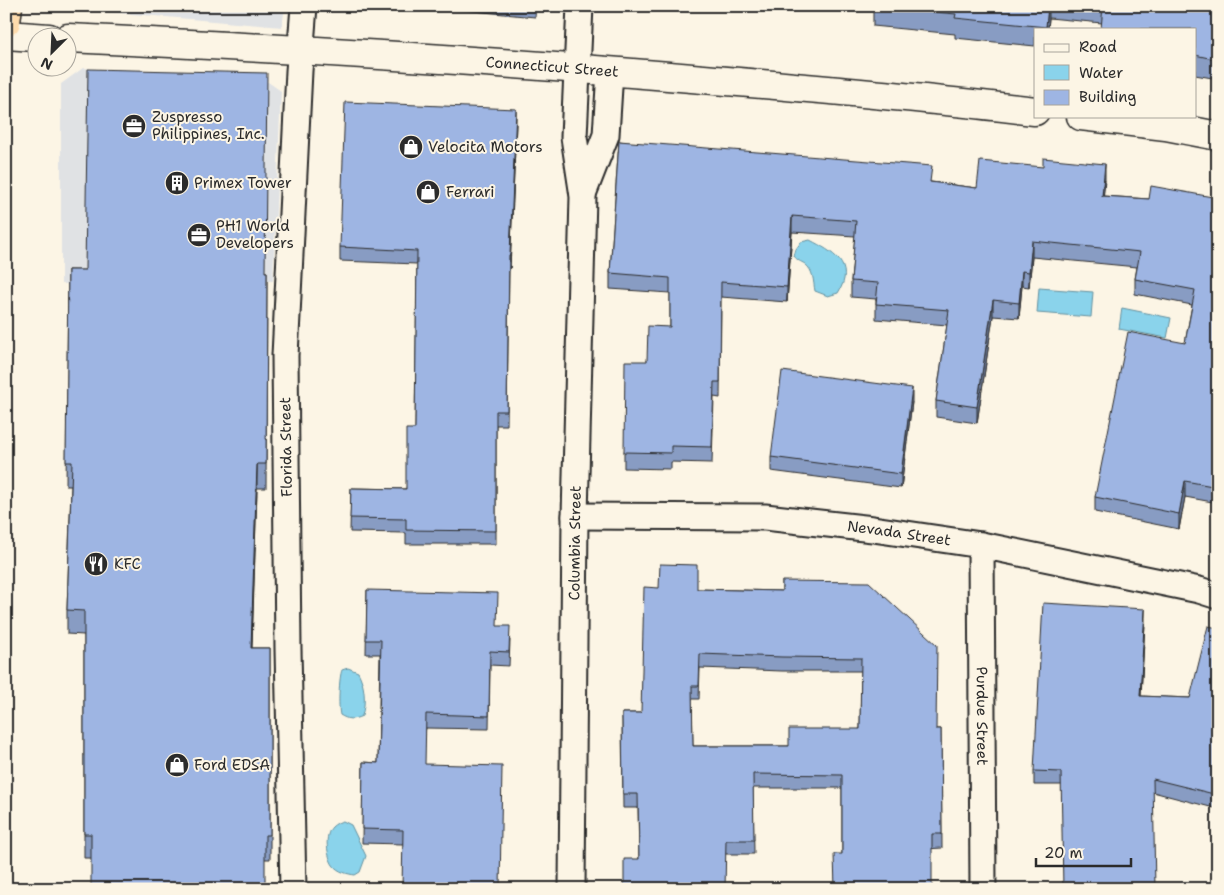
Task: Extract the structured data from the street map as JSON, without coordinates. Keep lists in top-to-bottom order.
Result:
{
  "streets": {
    "street": [
      "Connecticut Street",
      "Florida Street",
      "Nevada Street",
      "Columbia Street",
      "Purdue Street"
    ]
  },
  "crossings": [
    ["Connecticut Street", "Florida Street"],
    ["Connecticut Street", "Columbia Street"],
    ["Nevada Street", "Columbia Street"],
    ["Nevada Street", "Purdue Street"]
  ],
  "places": {
    "office": ["Zuspresso Philippines, Inc.", "PH1 World Developers"],
    "shop": ["Velocita Motors", "Ferrari", "Ford EDSA"],
    "building": ["Primex Tower"],
    "restaurant": ["KFC"]
  },
  "legend": ["Road", "Water", "Building"],
  "scale_bar": "20 m",
  "north": "bottom left"
}
